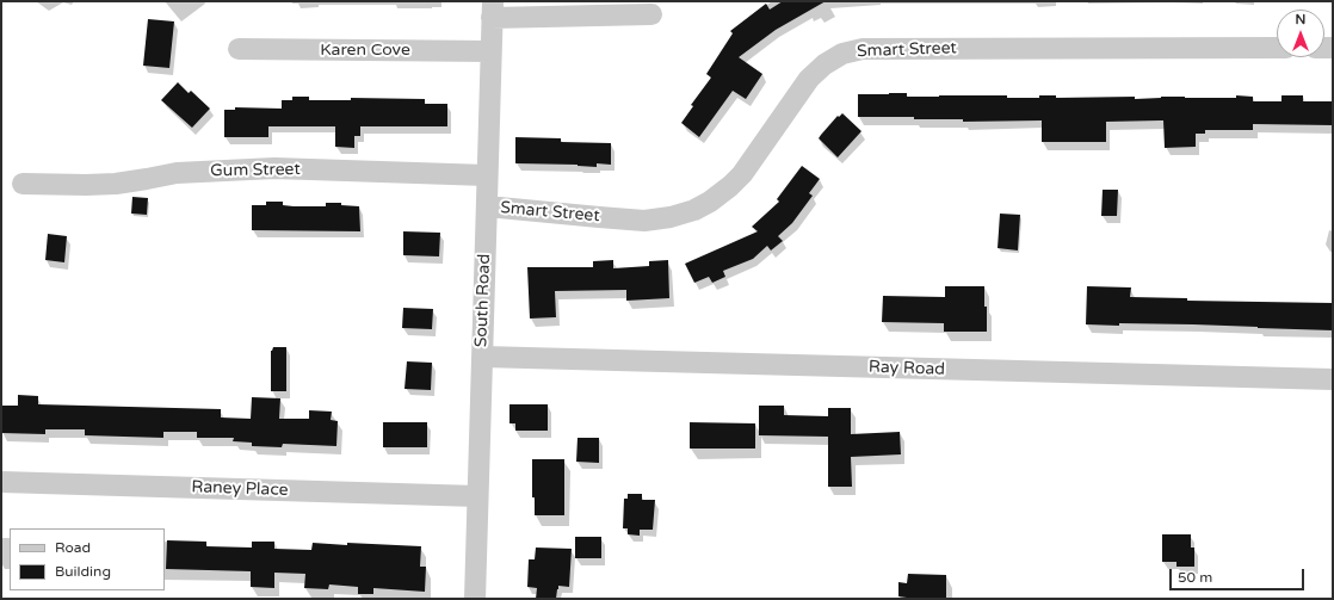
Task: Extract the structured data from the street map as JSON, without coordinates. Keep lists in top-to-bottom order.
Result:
{
  "streets": {
    "street": [
      "Karen Cove",
      "Smart Street",
      "Gum Street",
      "South Road",
      "Ray Road",
      "Raney Place"
    ]
  },
  "crossings": [
    ["Karen Cove", "South Road"],
    ["Smart Street", "South Road"],
    ["Gum Street", "South Road"],
    ["South Road", "Ray Road"],
    ["South Road", "Raney Place"]
  ],
  "legend": ["Road", "Building"],
  "scale_bar": "50 m",
  "north": "top"
}
